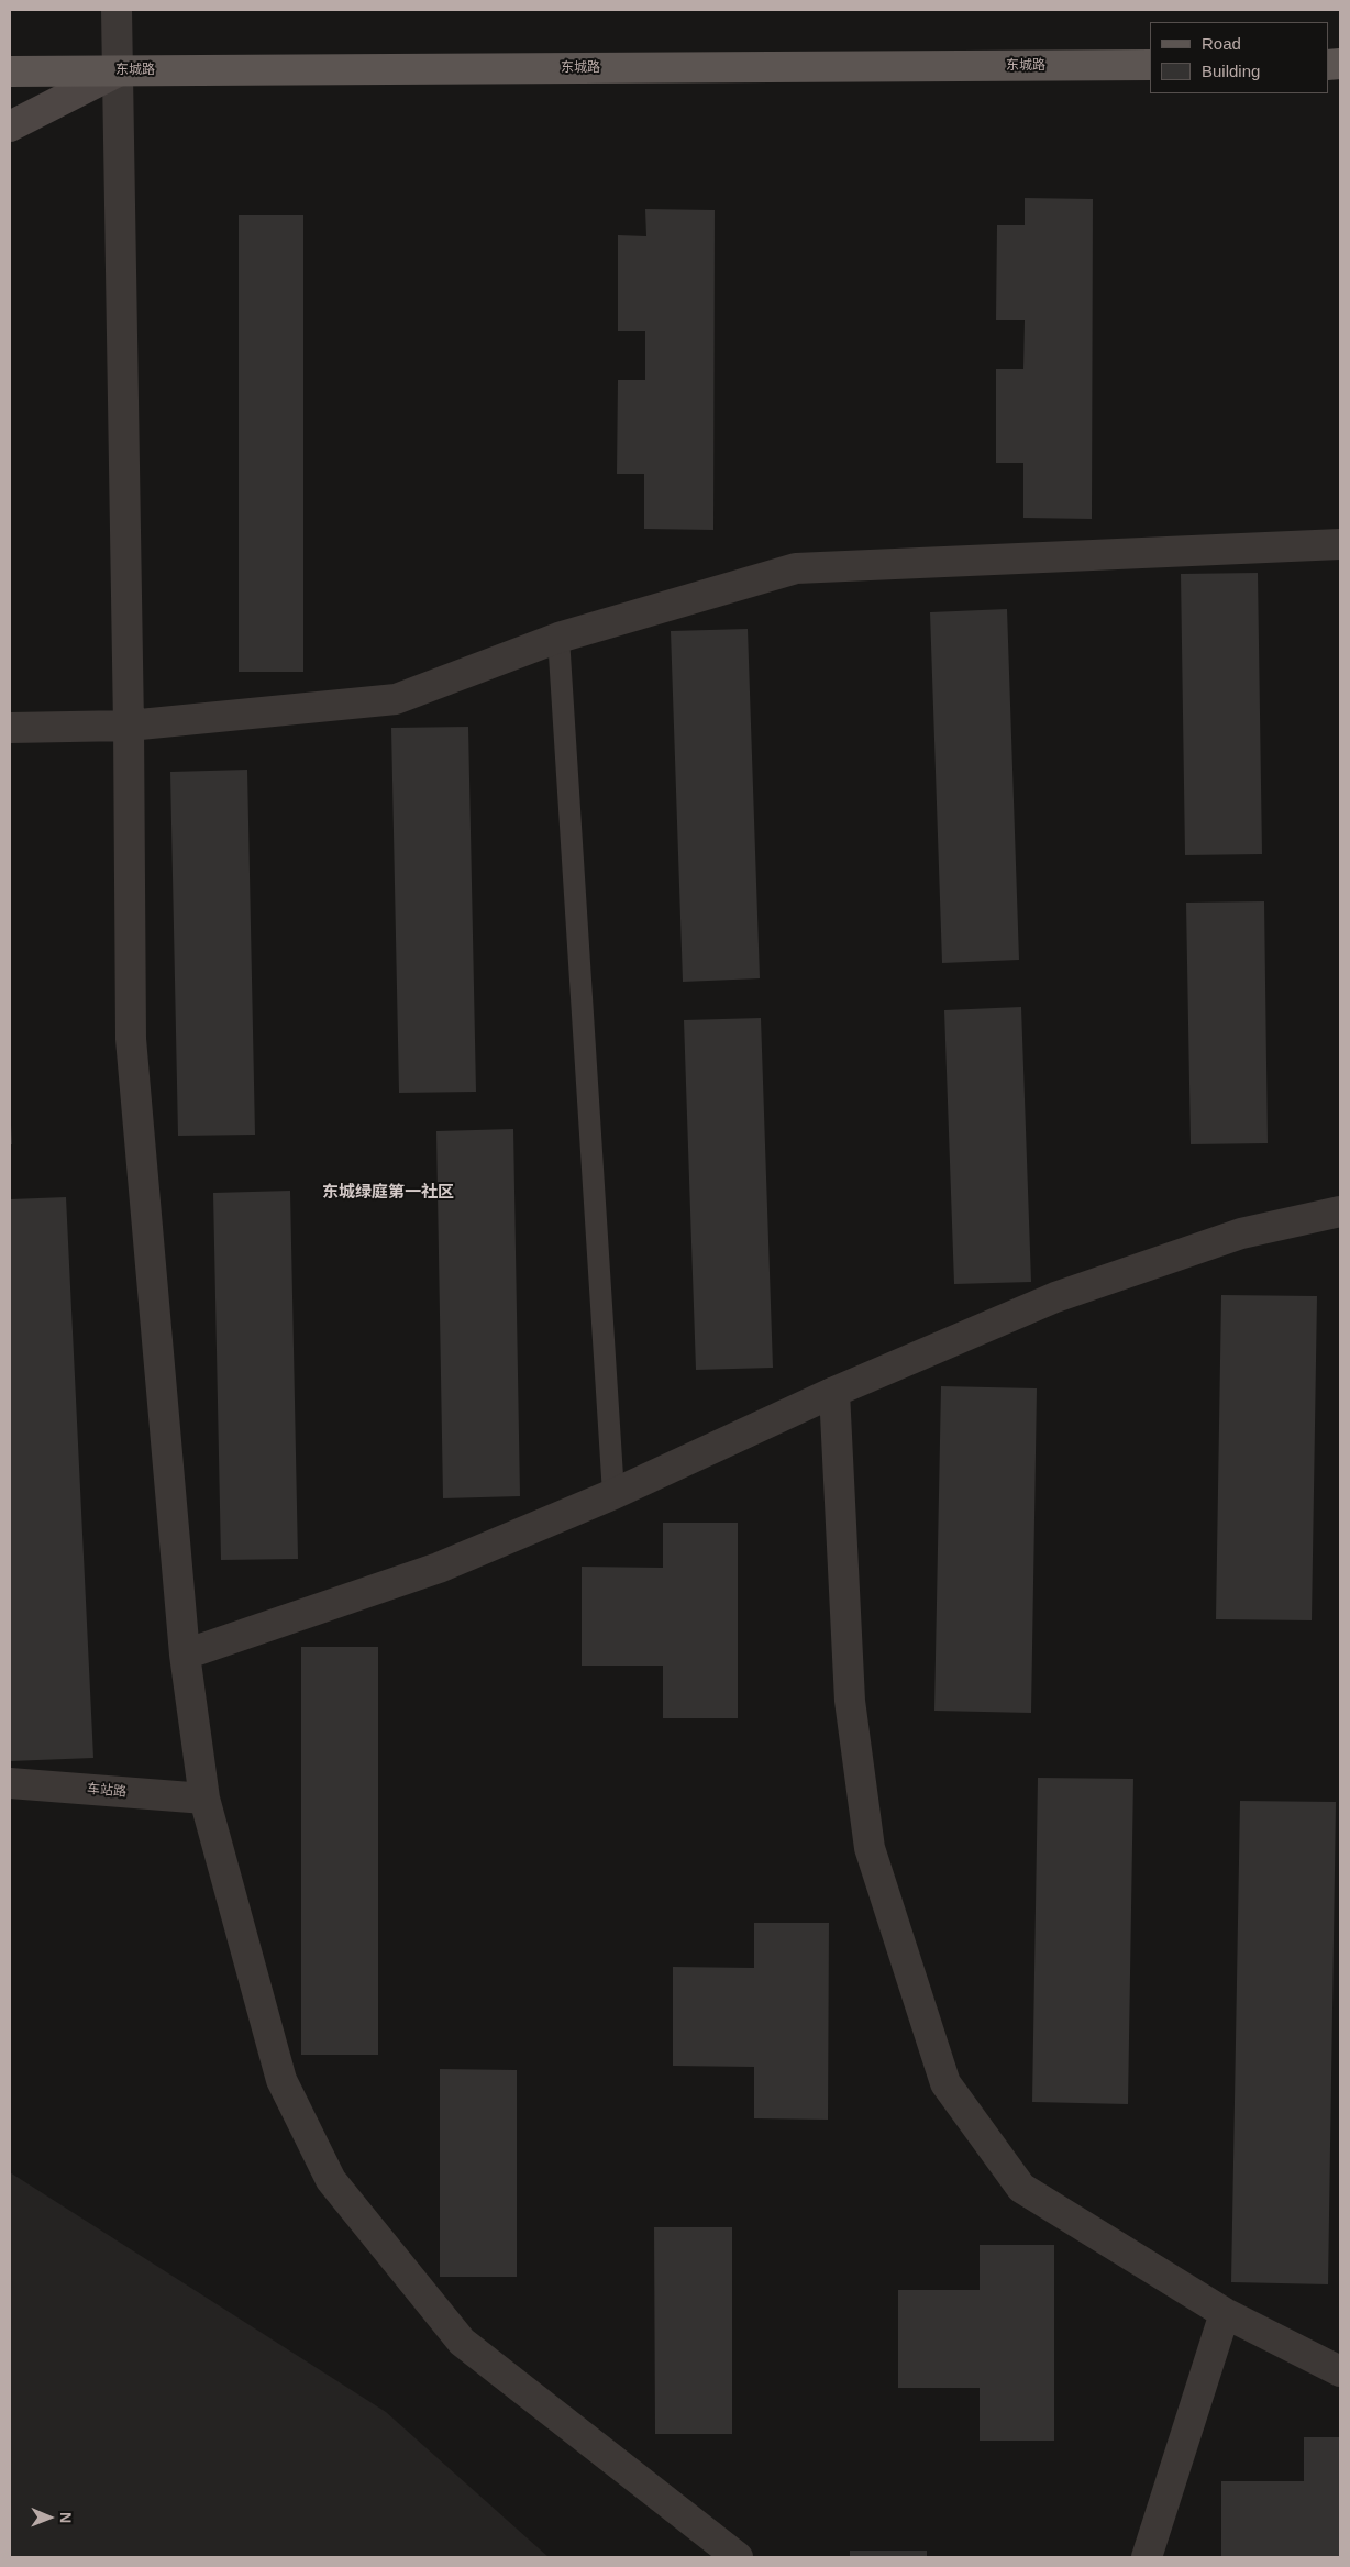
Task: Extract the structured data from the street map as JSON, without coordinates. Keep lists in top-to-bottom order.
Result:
{
  "streets": {
    "main road": ["东城路"],
    "street": ["车站路"]
  },
  "districts": ["东城绿庭第一社区"],
  "legend": ["Road", "Building"],
  "north": "right"
}
